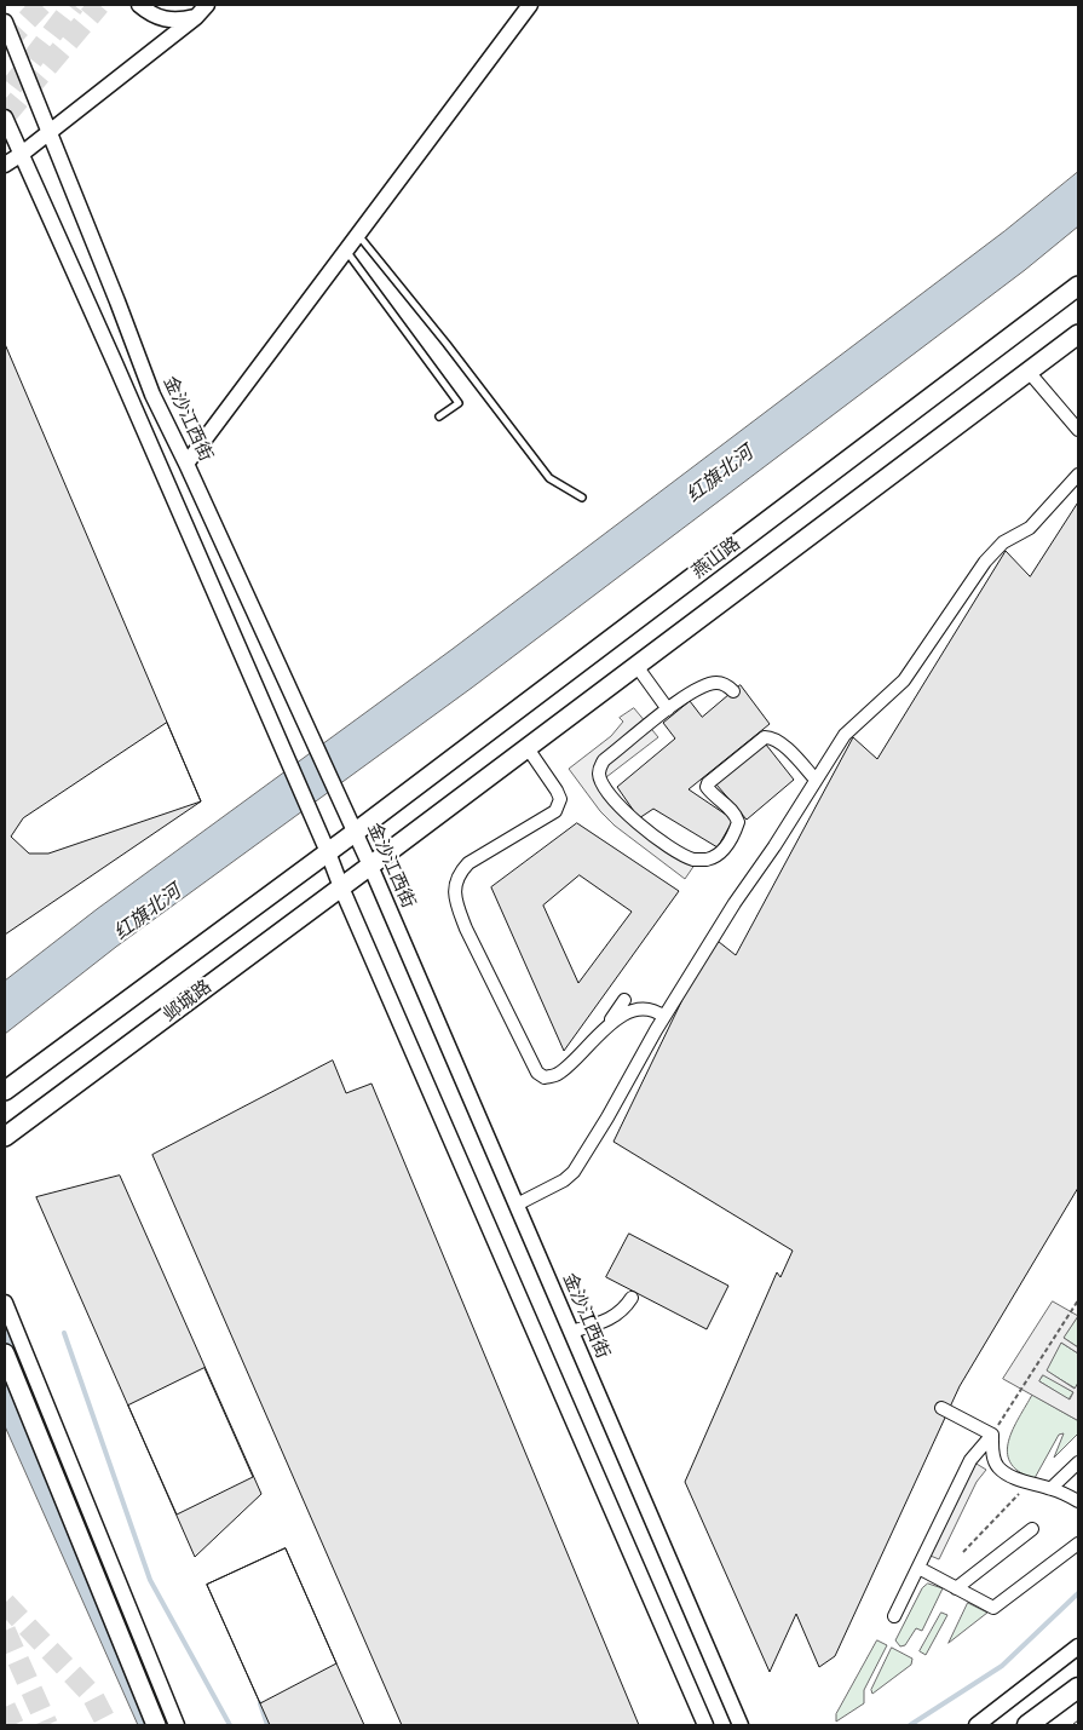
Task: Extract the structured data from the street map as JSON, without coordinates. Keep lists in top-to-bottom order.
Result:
{
  "streets": {
    "main road": ["燕山路", "邺城路"],
    "street": ["金沙江西街"]
  },
  "crossings": [
    ["金沙江西街", "燕山路"],
    ["金沙江西街", "邺城路"],
    ["燕山路", "邺城路"]
  ],
  "water": ["红旗北河"]
}
